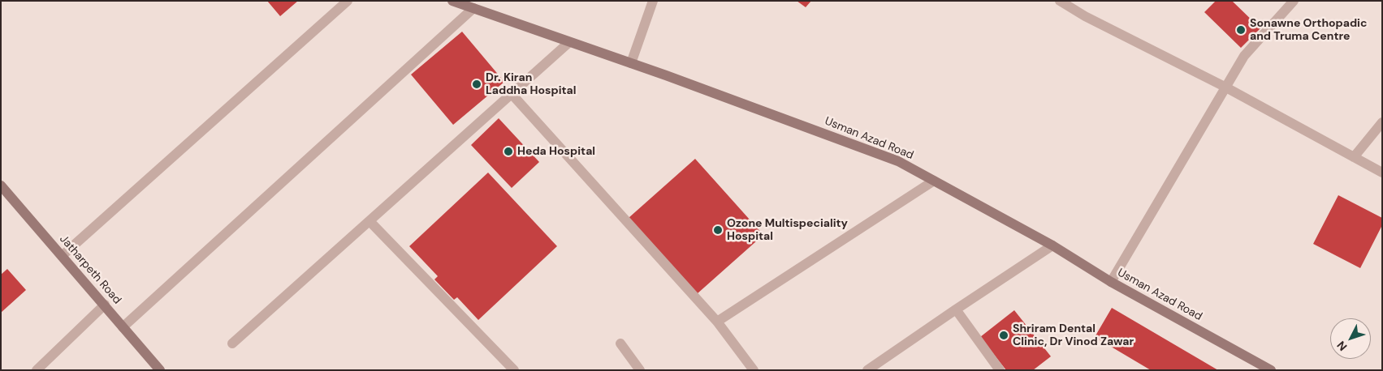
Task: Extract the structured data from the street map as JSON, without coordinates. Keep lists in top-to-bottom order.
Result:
{
  "streets": {
    "main road": ["Usman Azad Road", "Jatharpeth Road"]
  },
  "places": [
    "Sonawne Orthopadic and Truma Centre",
    "Dr. Kiran Laddha Hospital",
    "Heda Hospital",
    "Ozone Multispeciality Hospital",
    "Shriram Dental Clinic, Dr Vinod Zawar"
  ],
  "north": "bottom left"
}
